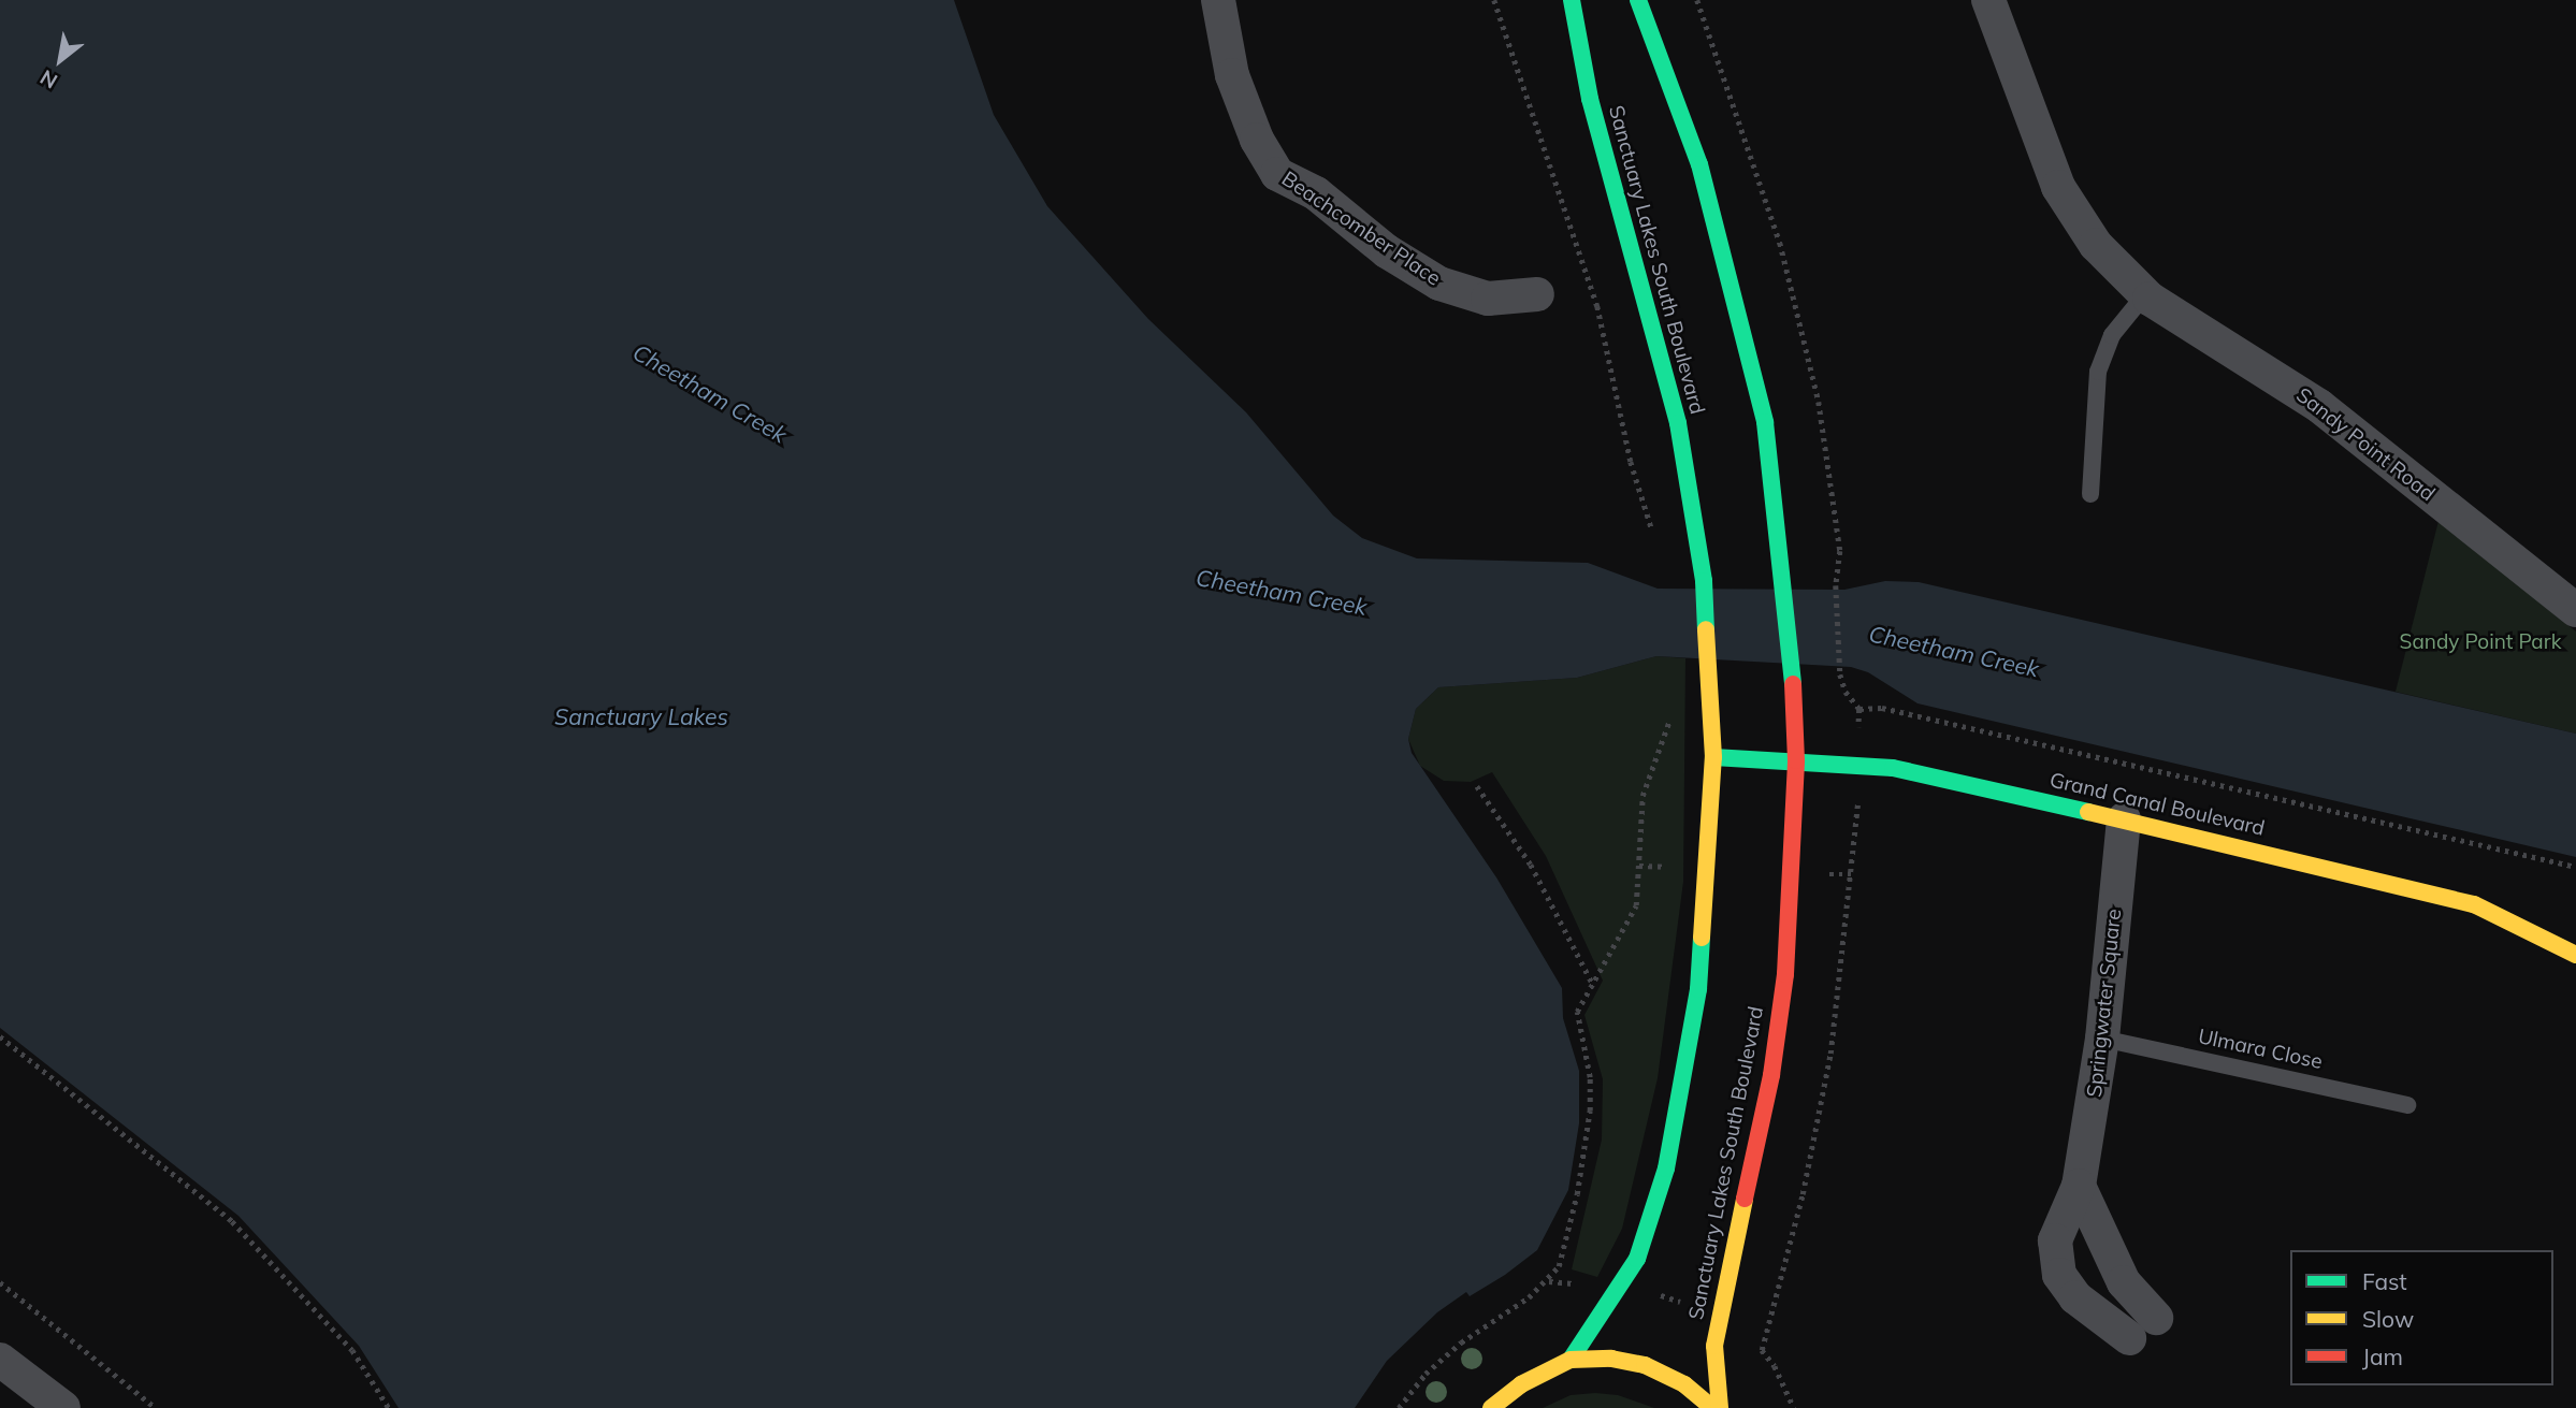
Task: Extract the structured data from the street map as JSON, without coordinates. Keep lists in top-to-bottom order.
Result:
{
  "streets": {
    "street": [
      "Beachcomber Place",
      "Sanctuary Lakes South Boulevard",
      "Sandy Point Road",
      "Grand Canal Boulevard",
      "Springwater Square"
    ],
    "lane": ["Ulmara Close"]
  },
  "crossings": [
    ["Sanctuary Lakes South Boulevard", "Grand Canal Boulevard"],
    ["Grand Canal Boulevard", "Springwater Square"],
    ["Springwater Square", "Ulmara Close"]
  ],
  "water": ["Cheetham Creek", "Sanctuary Lakes"],
  "parks": ["Sandy Point Park"],
  "legend": ["Fast", "Slow", "Jam"],
  "north": "bottom left"
}
